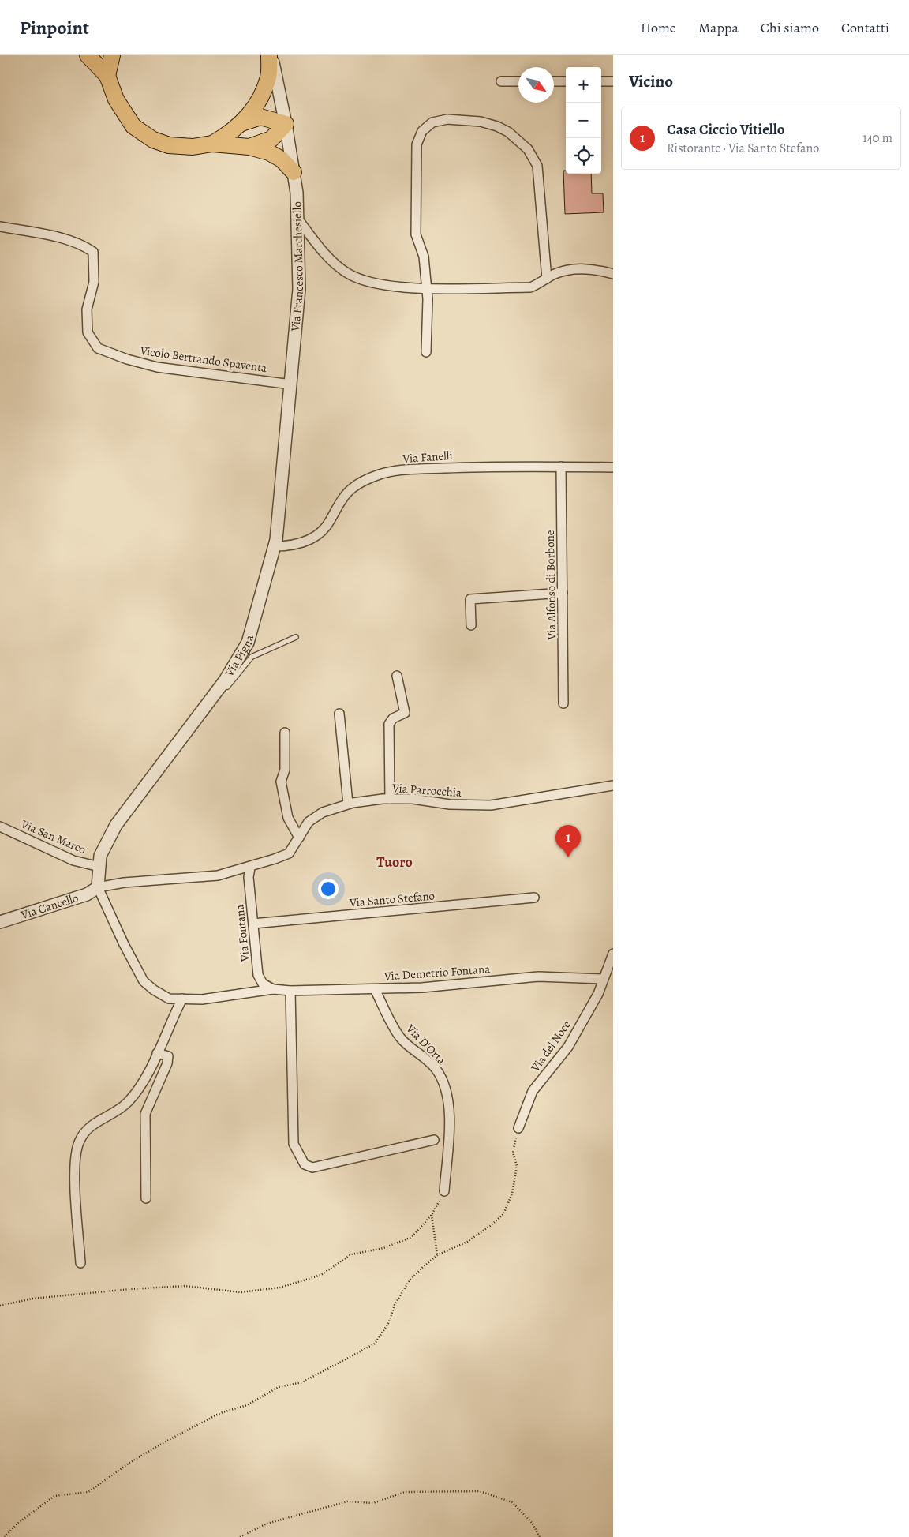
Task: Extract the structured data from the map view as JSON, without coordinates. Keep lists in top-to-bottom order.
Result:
{
  "streets": {
    "street": [
      "Via Francesco Marchesiello",
      "Vicolo Bertrando Spaventa",
      "Via Fanelli",
      "Via Alfonso di Borbone",
      "Via Pigna",
      "Via Parrocchia",
      "Via San Marco",
      "Via Santo Stefano",
      "Via Cancello",
      "Via Fontana",
      "Via Demetrio Fontana",
      "Via D'Orta",
      "Via del Noce"
    ]
  },
  "crossings": [
    ["Via Francesco Marchesiello", "Vicolo Bertrando Spaventa"],
    ["Via Francesco Marchesiello", "Via Pigna"],
    ["Vicolo Bertrando Spaventa", "Via Pigna"],
    ["Via Fanelli", "Via Alfonso di Borbone"],
    ["Via Fanelli", "Via Pigna"],
    ["Via Pigna", "Via Parrocchia"],
    ["Via Pigna", "Via San Marco"],
    ["Via Pigna", "Via Cancello"],
    ["Via Pigna", "Via Demetrio Fontana"],
    ["Via Parrocchia", "Via Cancello"],
    ["Via Parrocchia", "Via Fontana"],
    ["Via Parrocchia", "Via Demetrio Fontana"],
    ["Via Santo Stefano", "Via Fontana"],
    ["Via Cancello", "Via Demetrio Fontana"],
    ["Via Fontana", "Via Demetrio Fontana"],
    ["Via Demetrio Fontana", "Via D'Orta"],
    ["Via Demetrio Fontana", "Via del Noce"]
  ],
  "districts": ["Tuoro"],
  "north": "bottom right",
  "page": {
    "header": "Pinpoint",
    "nav": [
      "Home",
      "Mappa",
      "Chi siamo",
      "Contatti"
    ],
    "heading": "Vicino",
    "map_buttons": ["+", "−"],
    "list": [
      {
        "mark": "1",
        "name": "Casa Ciccio Vitiello",
        "note": "Ristorante · Via Santo Stefano",
        "value": "140 m"
      }
    ],
    "pins": "1"
  }
}
